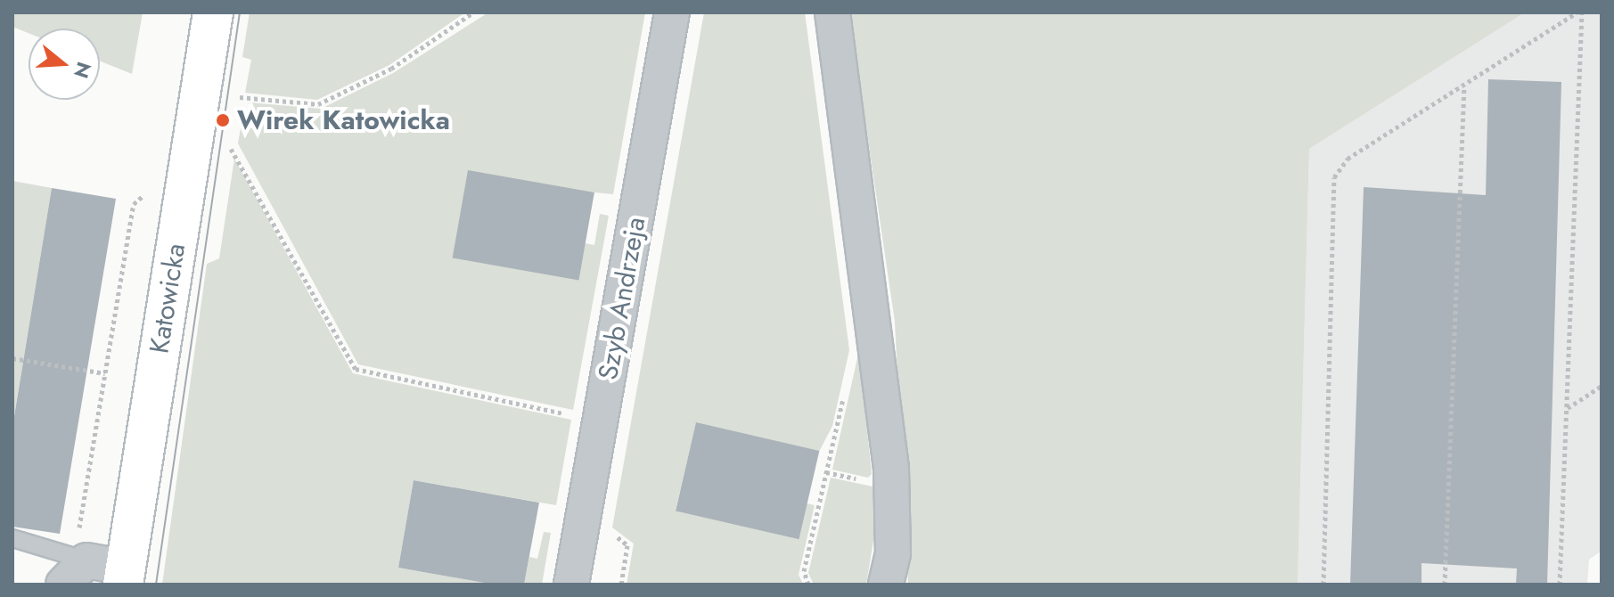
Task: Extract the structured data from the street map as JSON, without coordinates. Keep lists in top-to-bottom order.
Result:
{
  "streets": {
    "street": ["Katowicka", "Szyb Andrzeja"]
  },
  "places": ["Wirek Katowicka"],
  "north": "right"
}
